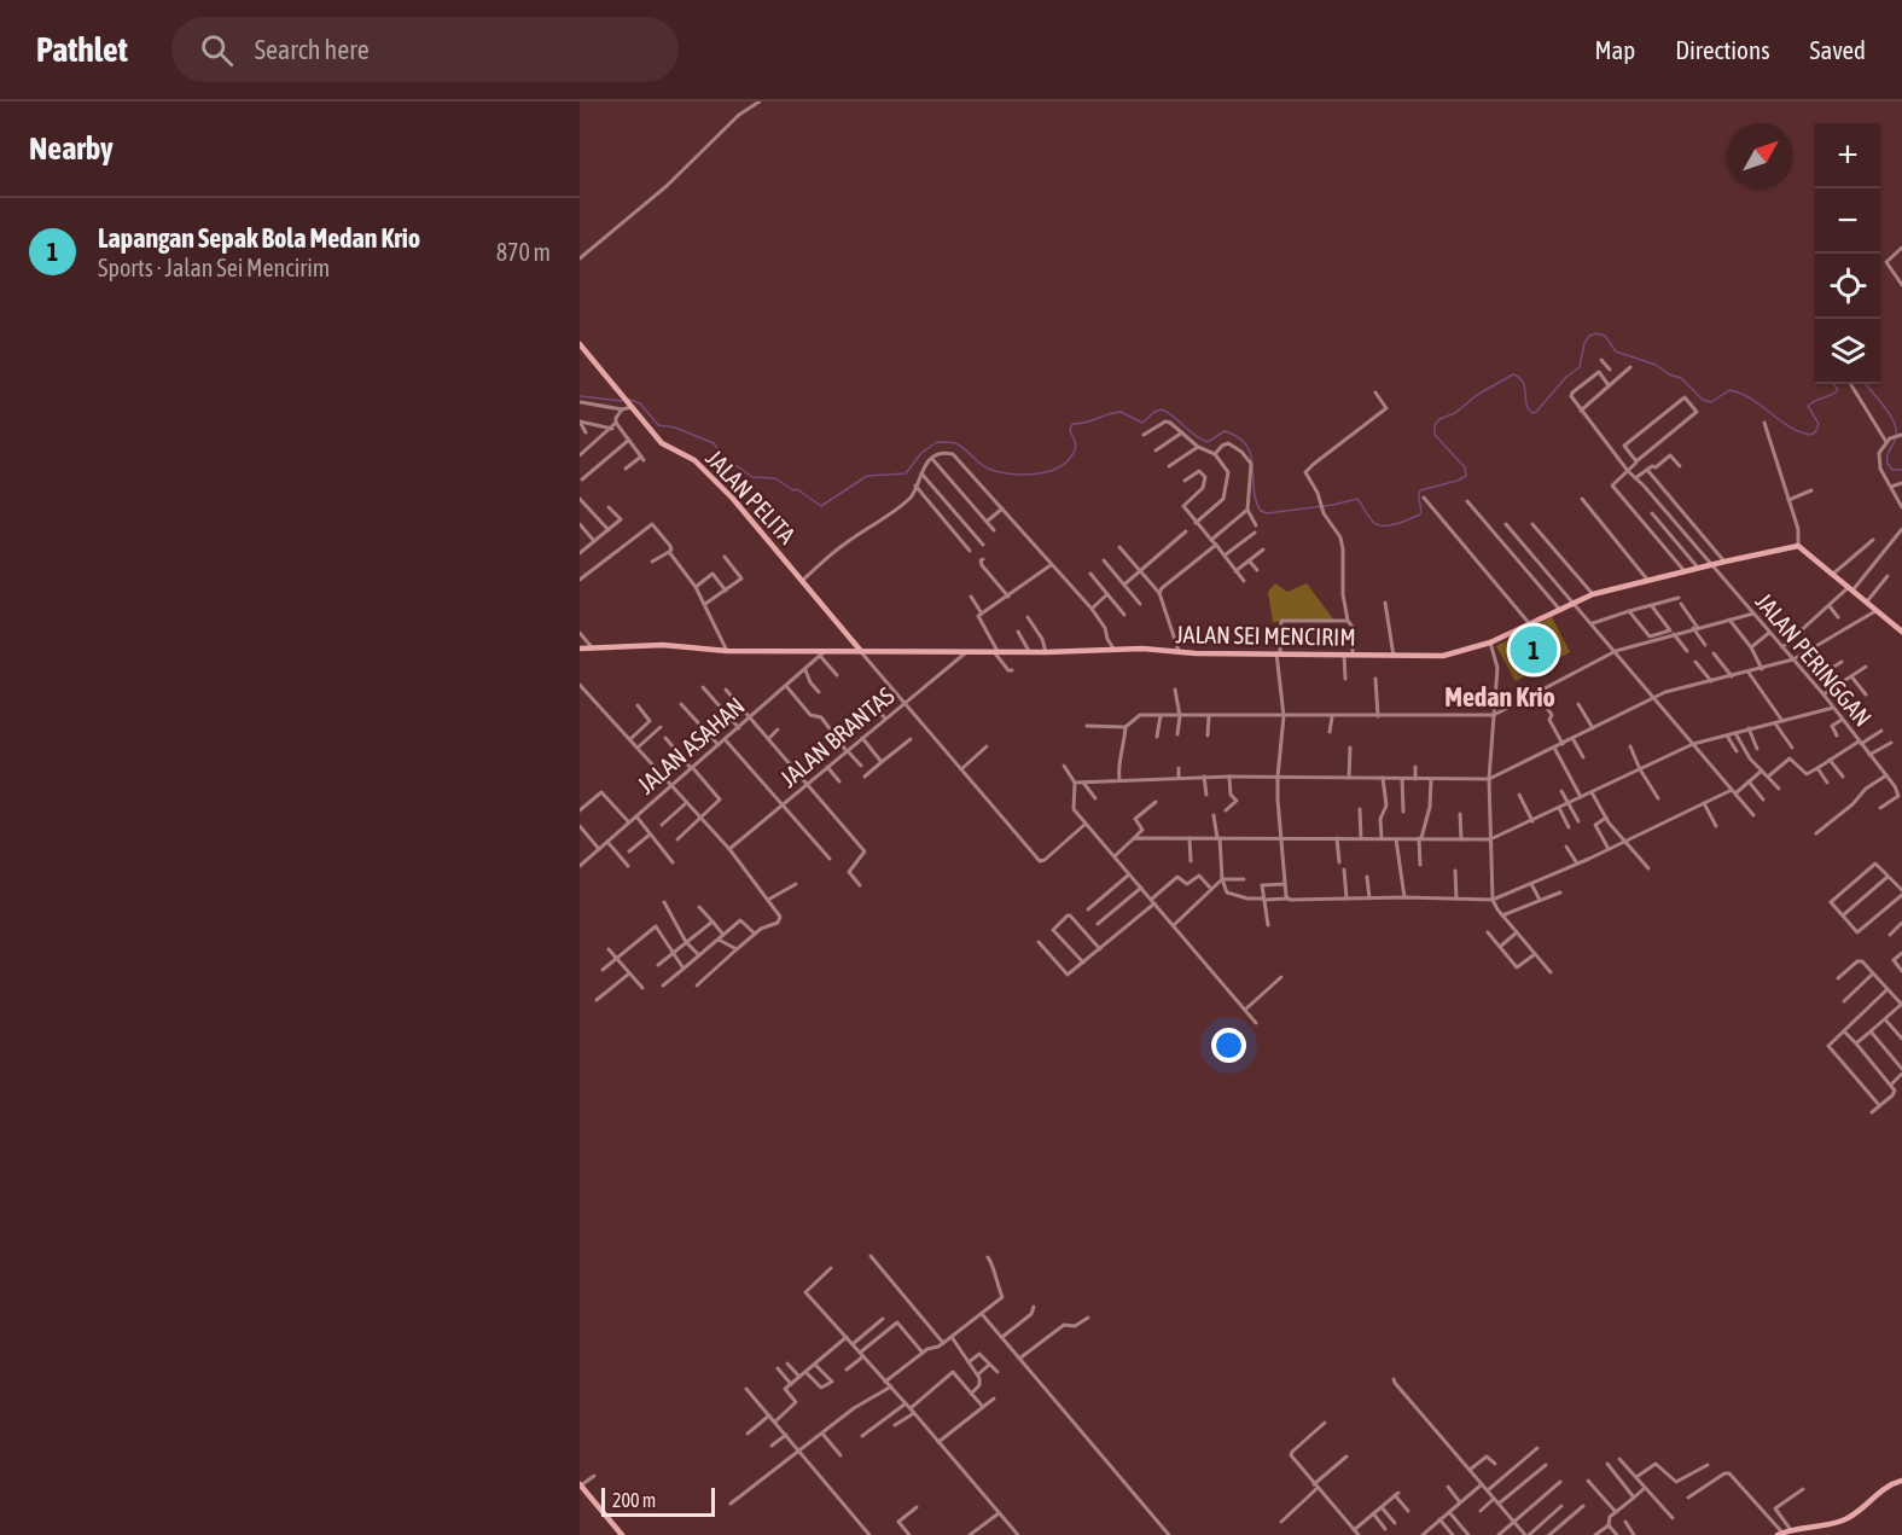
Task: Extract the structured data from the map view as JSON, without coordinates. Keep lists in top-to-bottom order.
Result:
{
  "streets": {
    "street": [
      "JALAN PELITA",
      "JALAN SEI MENCIRIM",
      "JALAN PERINGGAN",
      "JALAN BRANTAS",
      "JALAN ASAHAN"
    ]
  },
  "crossings": [
    ["JALAN PELITA", "JALAN SEI MENCIRIM"],
    ["JALAN SEI MENCIRIM", "JALAN PERINGGAN"],
    ["JALAN SEI MENCIRIM", "JALAN BRANTAS"],
    ["JALAN SEI MENCIRIM", "JALAN ASAHAN"]
  ],
  "districts": ["Medan Krio"],
  "scale_bar": "200 m",
  "north": "top right",
  "page": {
    "header": "Pathlet",
    "search": "Search here",
    "nav": ["Map", "Directions", "Saved"],
    "heading": "Nearby",
    "map_buttons": ["+", "−"],
    "list": [
      {
        "mark": "1",
        "name": "Lapangan Sepak Bola Medan Krio",
        "note": "Sports · Jalan Sei Mencirim",
        "value": "870 m"
      }
    ],
    "pins": "1",
    "scale": "200 m"
  }
}
